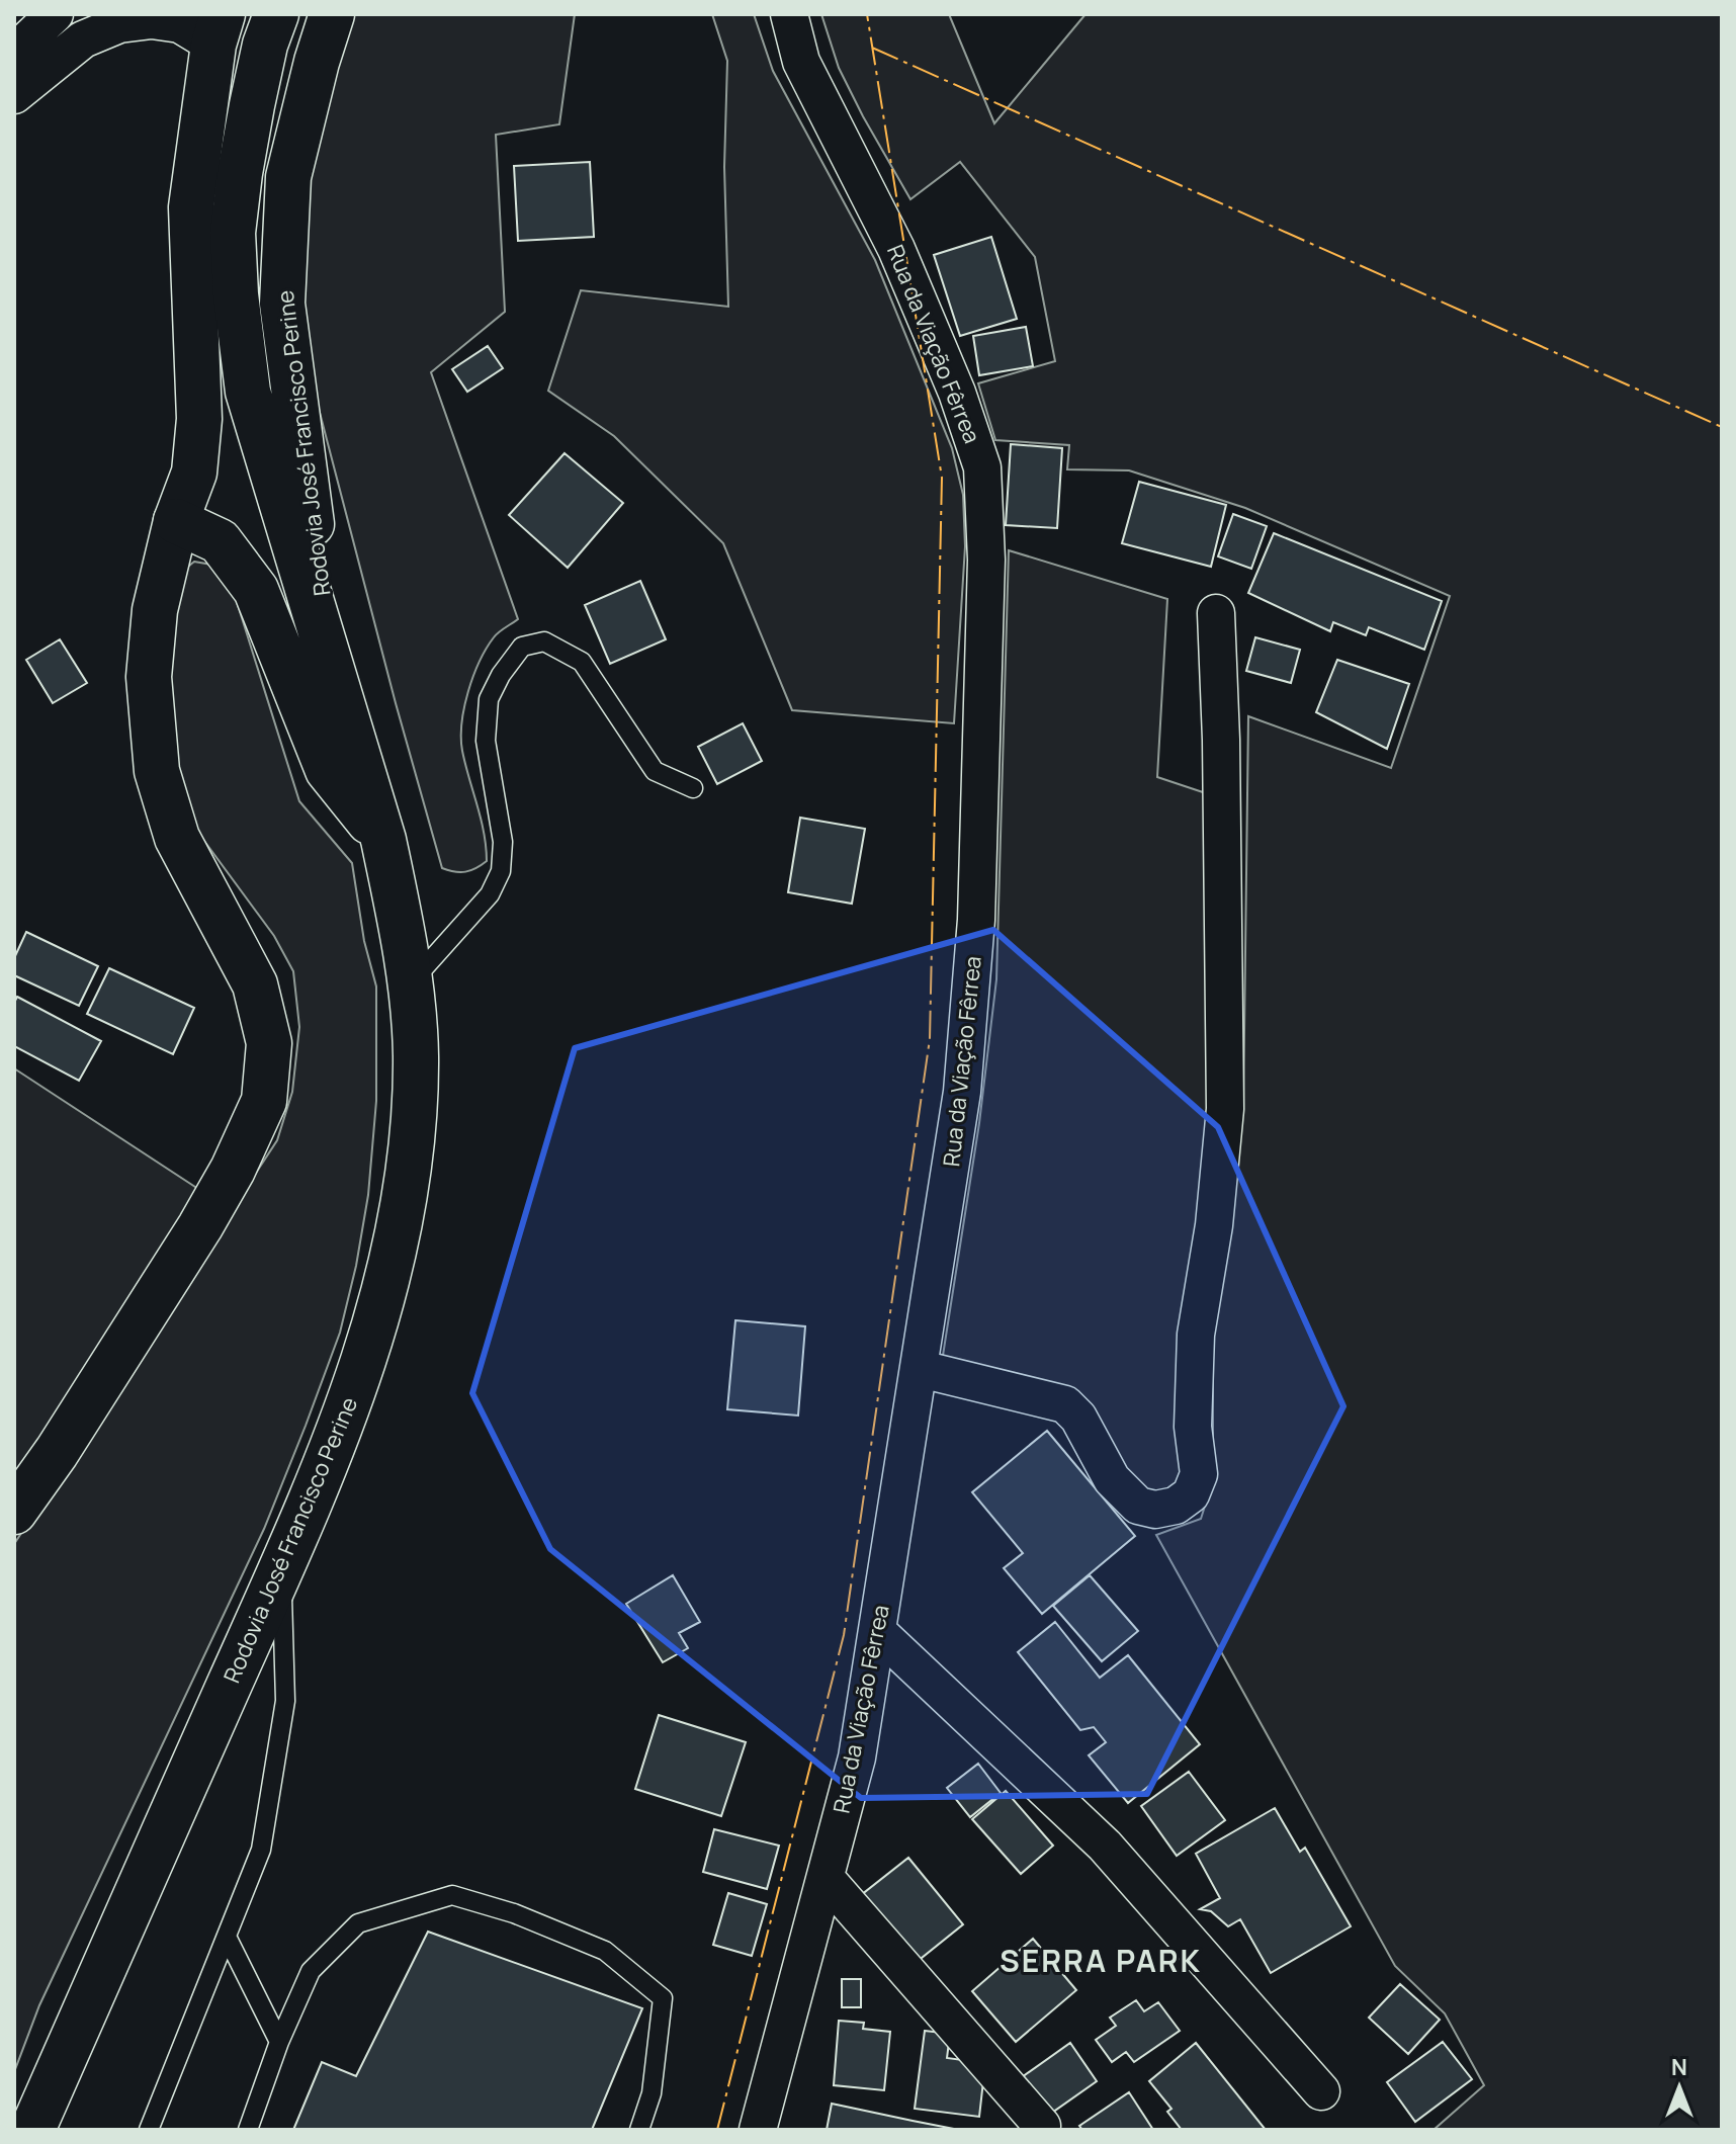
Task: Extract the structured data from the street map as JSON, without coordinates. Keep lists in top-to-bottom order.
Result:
{
  "streets": {
    "main road": ["Rodovia José Francisco Perine"],
    "street": ["Rua da Viação Fêrrea"]
  },
  "districts": ["SERRA PARK"],
  "north": "top"
}
